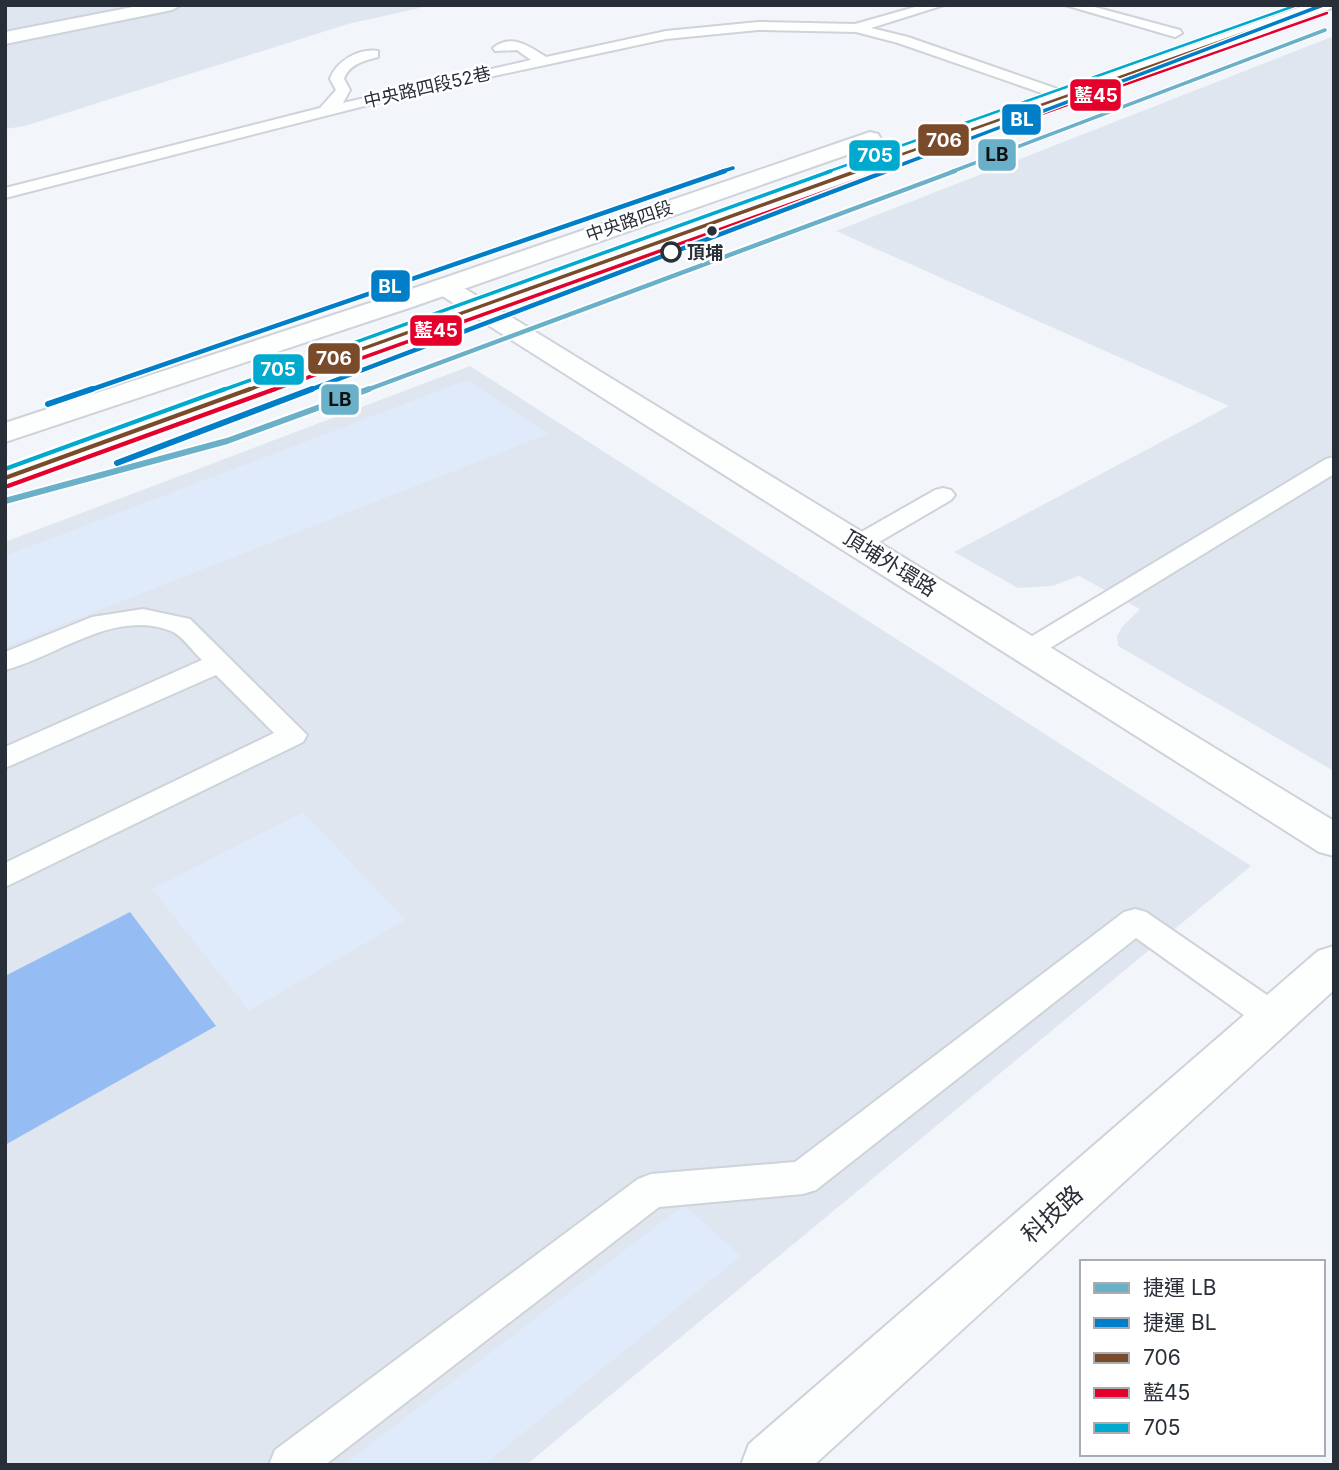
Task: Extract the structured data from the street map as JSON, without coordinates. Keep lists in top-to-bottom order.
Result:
{
  "streets": {
    "main road": ["中央路四段", "頂埔外環路", "科技路"],
    "lane": ["中央路四段52巷"]
  },
  "crossings": [
    ["中央路四段52巷", "中央路四段"],
    ["中央路四段", "頂埔外環路"]
  ],
  "places": ["頂埔"],
  "lines": [
    "metro line BL",
    "transit line 706",
    "transit line 705",
    "transit line 藍45",
    "metro line LB"
  ],
  "legend": [
    "捷運 LB",
    "捷運 BL",
    "706",
    "藍45",
    "705"
  ]
}
